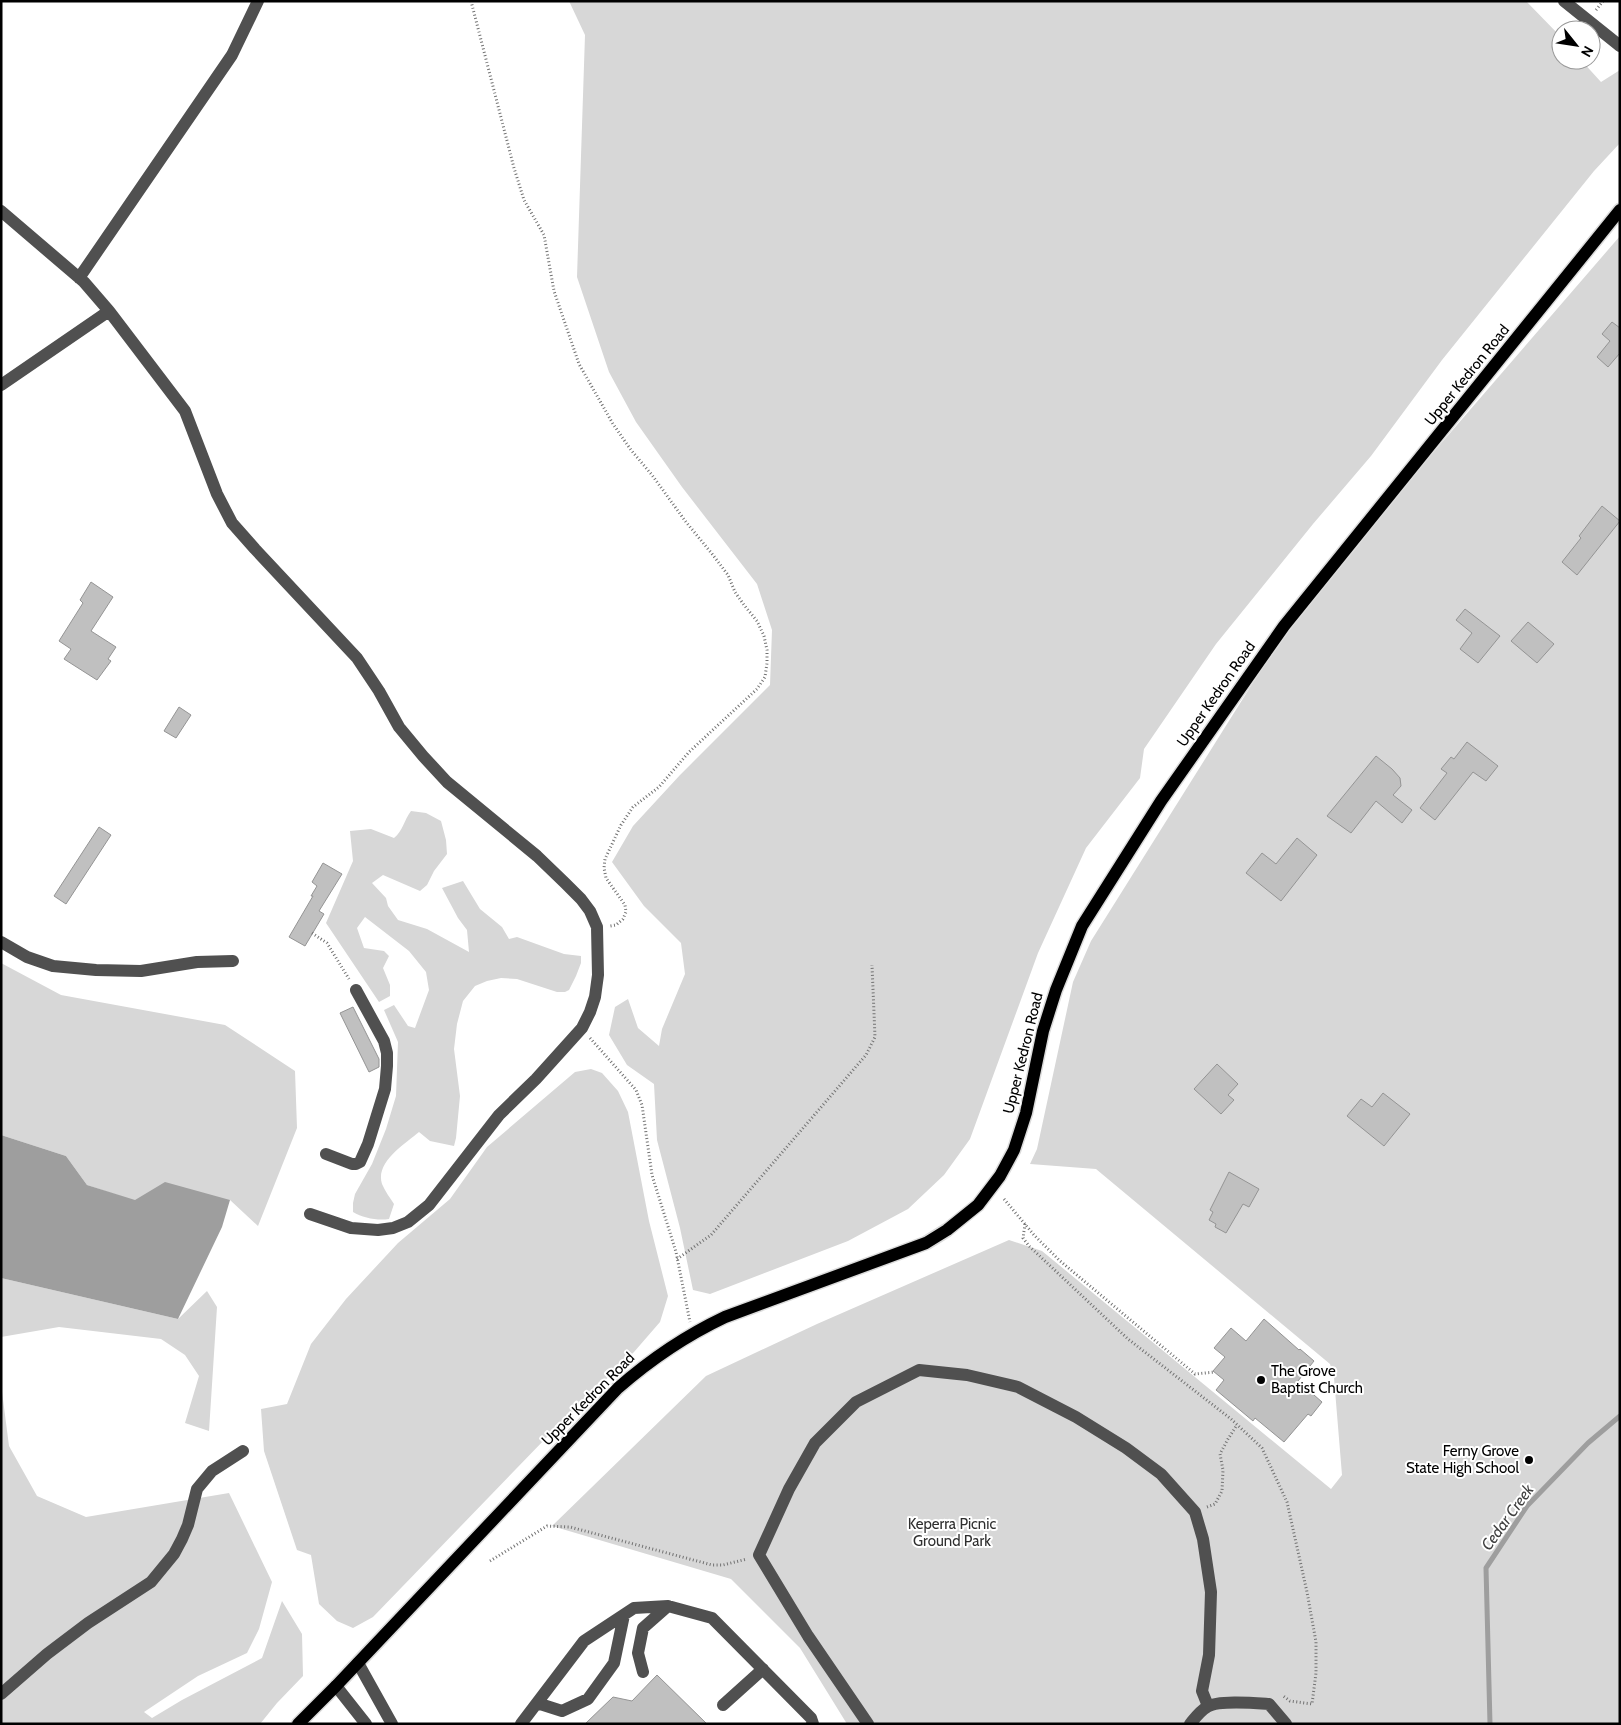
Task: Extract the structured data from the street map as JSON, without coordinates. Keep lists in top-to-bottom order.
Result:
{
  "streets": {
    "main road": ["Upper Kedron Road"]
  },
  "water": ["Cedar Creek"],
  "parks": ["Keperra Picnic Ground Park"],
  "places": ["The Grove Baptist Church", "Ferny Grove State High School"],
  "north": "bottom right"
}
